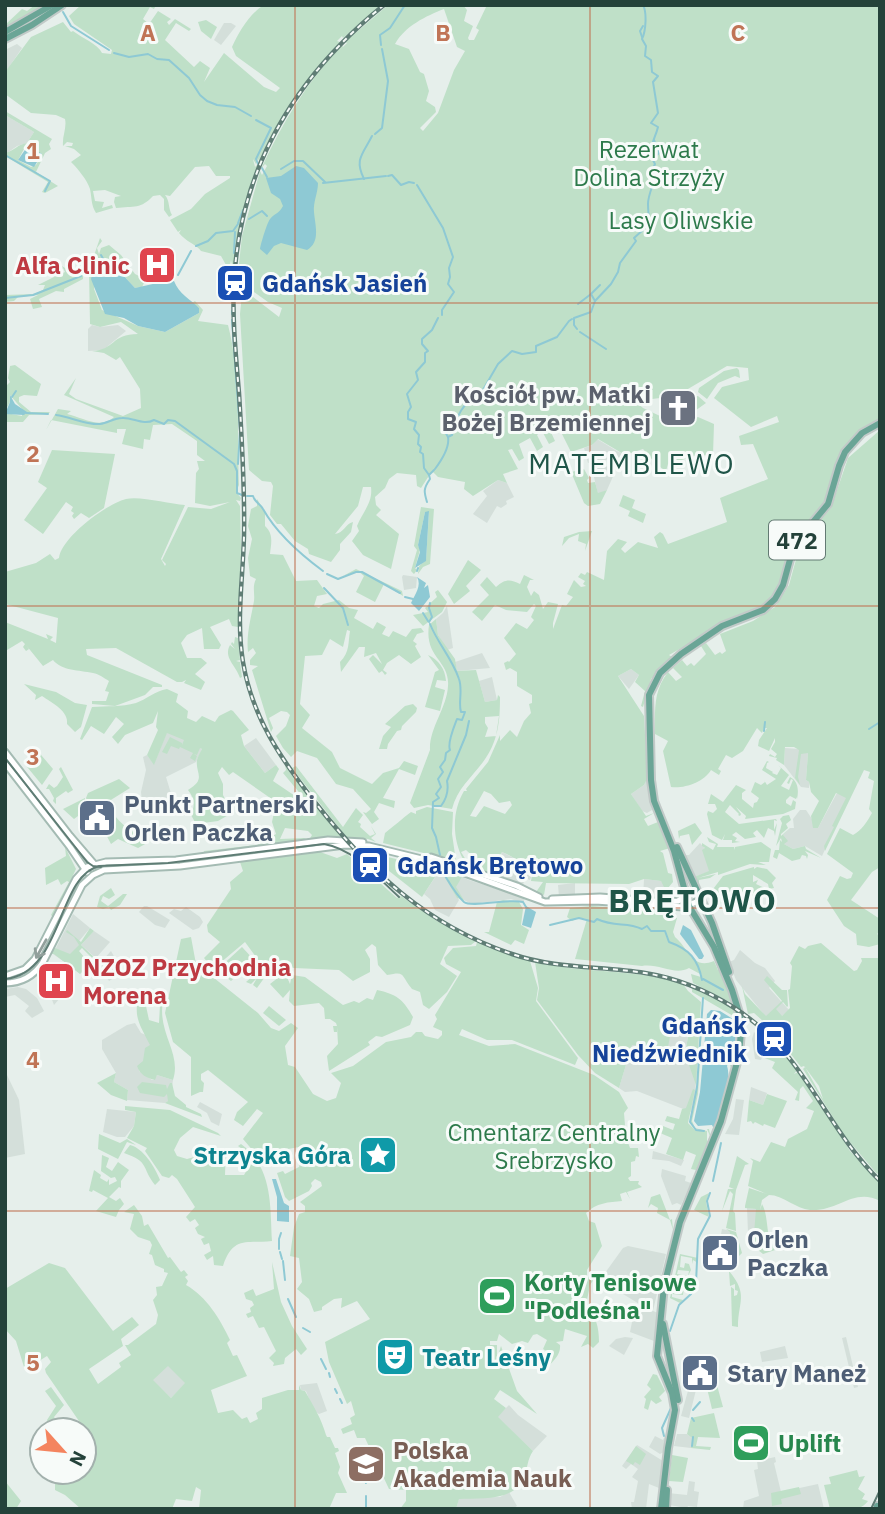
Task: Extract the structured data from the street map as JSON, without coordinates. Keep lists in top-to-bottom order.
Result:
{
  "streets": {
    "main road": ["472"]
  },
  "districts": ["MATEMBLEWO", "BRĘTOWO"],
  "parks": ["Rezerwat Dolina Strzyży", "Lasy Oliwskie", "Cmentarz Centralny Srebrzysko"],
  "places": {
    "hospital": ["Alfa Clinic", "NZOZ Przychodnia Morena"],
    "station": ["Gdańsk Jasień", "Gdańsk Brętowo", "Gdańsk Niedźwiednik"],
    "church": ["Kościół pw. Matki Bożej Brzemiennej"],
    "public building": ["Punkt Partnerski Orlen Paczka", "Orlen Paczka", "Stary Maneż"],
    "place": ["Strzyska Góra"],
    "sports": ["Korty Tenisowe \"Podleśna\"", "Uplift"],
    "theatre": ["Teatr Leśny"],
    "school or university": ["Polska Akademia Nauk"]
  },
  "north": "bottom right",
  "grid": {
    "columns": ["A", "B", "C"],
    "rows": [
      "1",
      "2",
      "3",
      "4",
      "5"
    ]
  }
}
